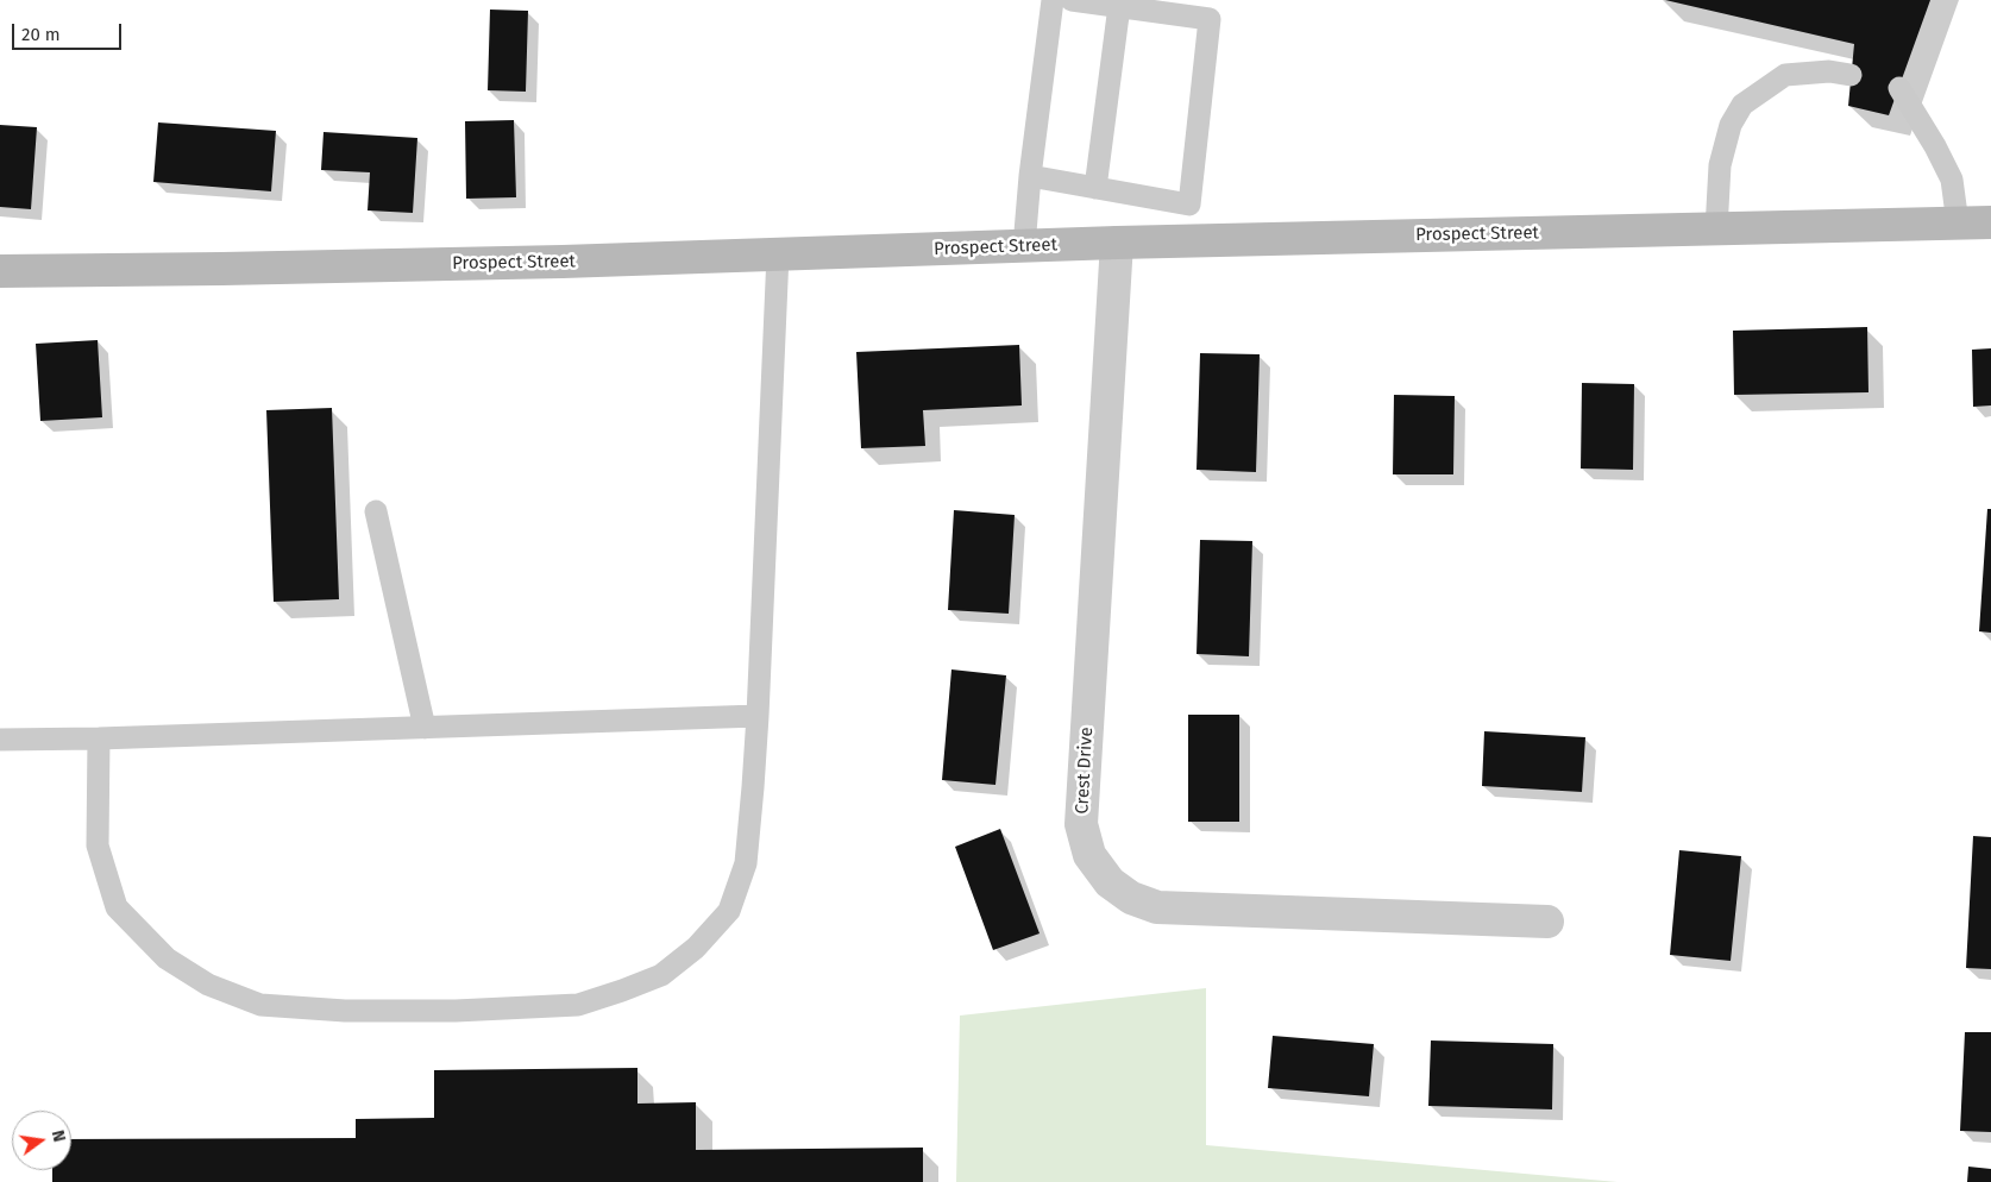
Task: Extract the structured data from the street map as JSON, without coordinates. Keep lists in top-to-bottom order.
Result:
{
  "streets": {
    "main road": ["Prospect Street"],
    "street": ["Crest Drive"]
  },
  "crossings": [
    ["Prospect Street", "Crest Drive"]
  ],
  "scale_bar": "20 m",
  "north": "right"
}
